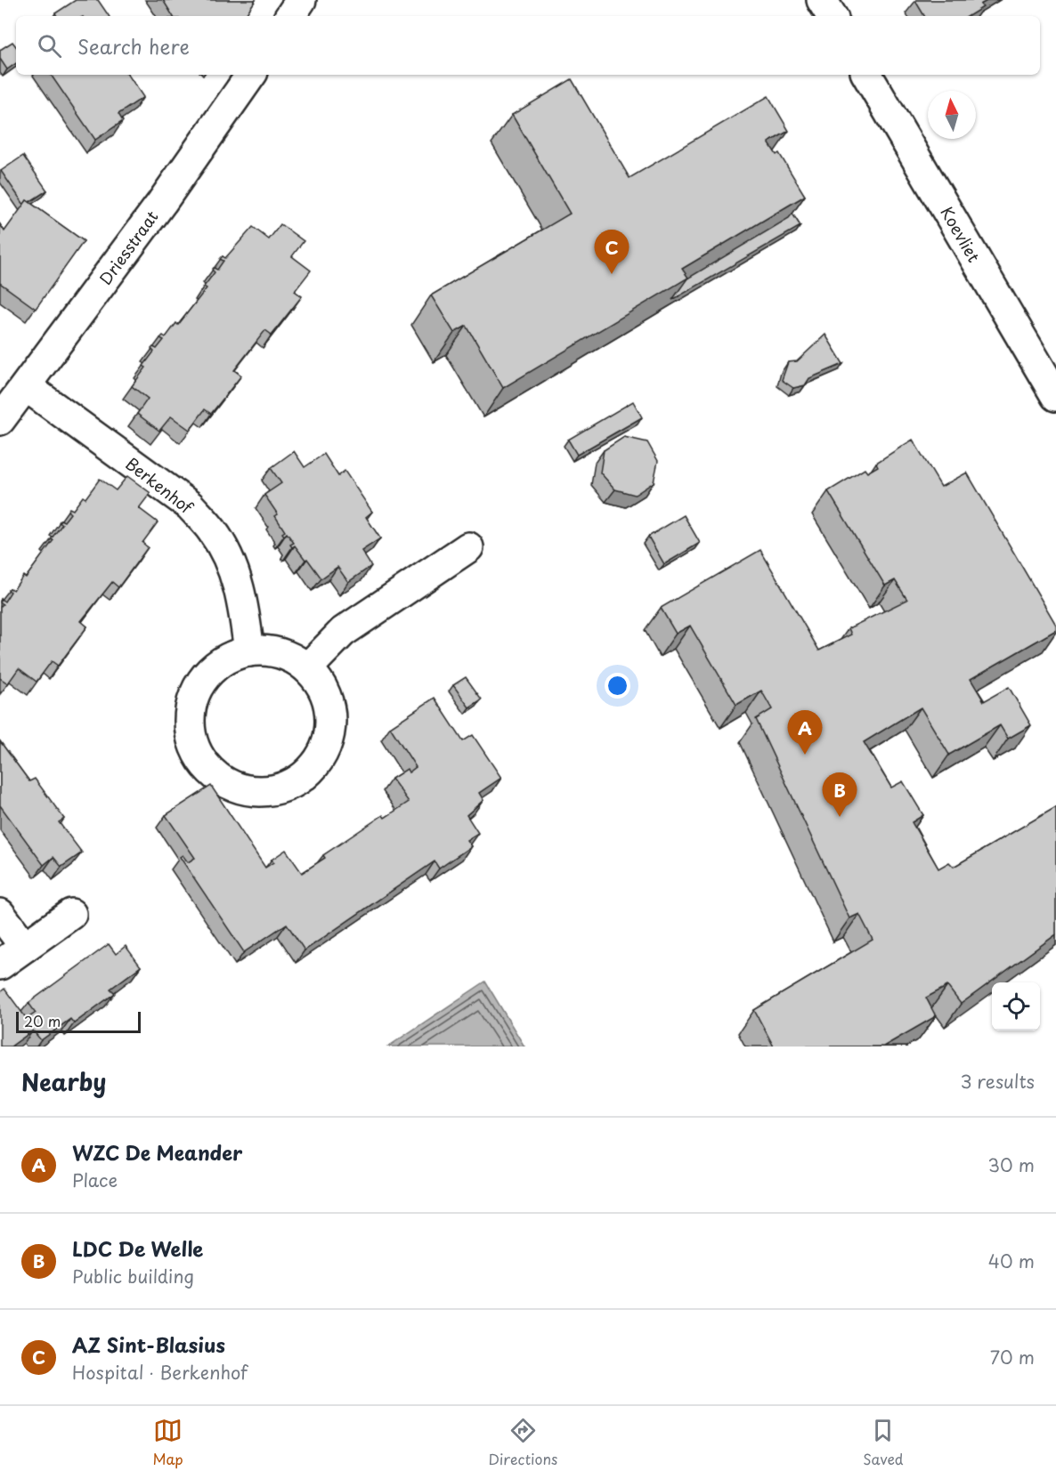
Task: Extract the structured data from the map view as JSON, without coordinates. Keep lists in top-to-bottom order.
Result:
{
  "streets": {
    "street": ["Koevliet", "Driesstraat", "Berkenhof"]
  },
  "crossings": [
    ["Driesstraat", "Berkenhof"]
  ],
  "scale_bar": "20 m",
  "north": "top",
  "page": {
    "search": "Search here",
    "pins": ["C", "A", "B"],
    "scale": "20 m",
    "heading": ["Nearby", "3 results"],
    "list": [
      {
        "mark": "A",
        "name": "WZC De Meander",
        "note": "Place",
        "value": "30 m"
      },
      {
        "mark": "B",
        "name": "LDC De Welle",
        "note": "Public building",
        "value": "40 m"
      },
      {
        "mark": "C",
        "name": "AZ Sint-Blasius",
        "note": "Hospital · Berkenhof",
        "value": "70 m"
      }
    ],
    "nav": ["Map", "Directions", "Saved"]
  }
}
